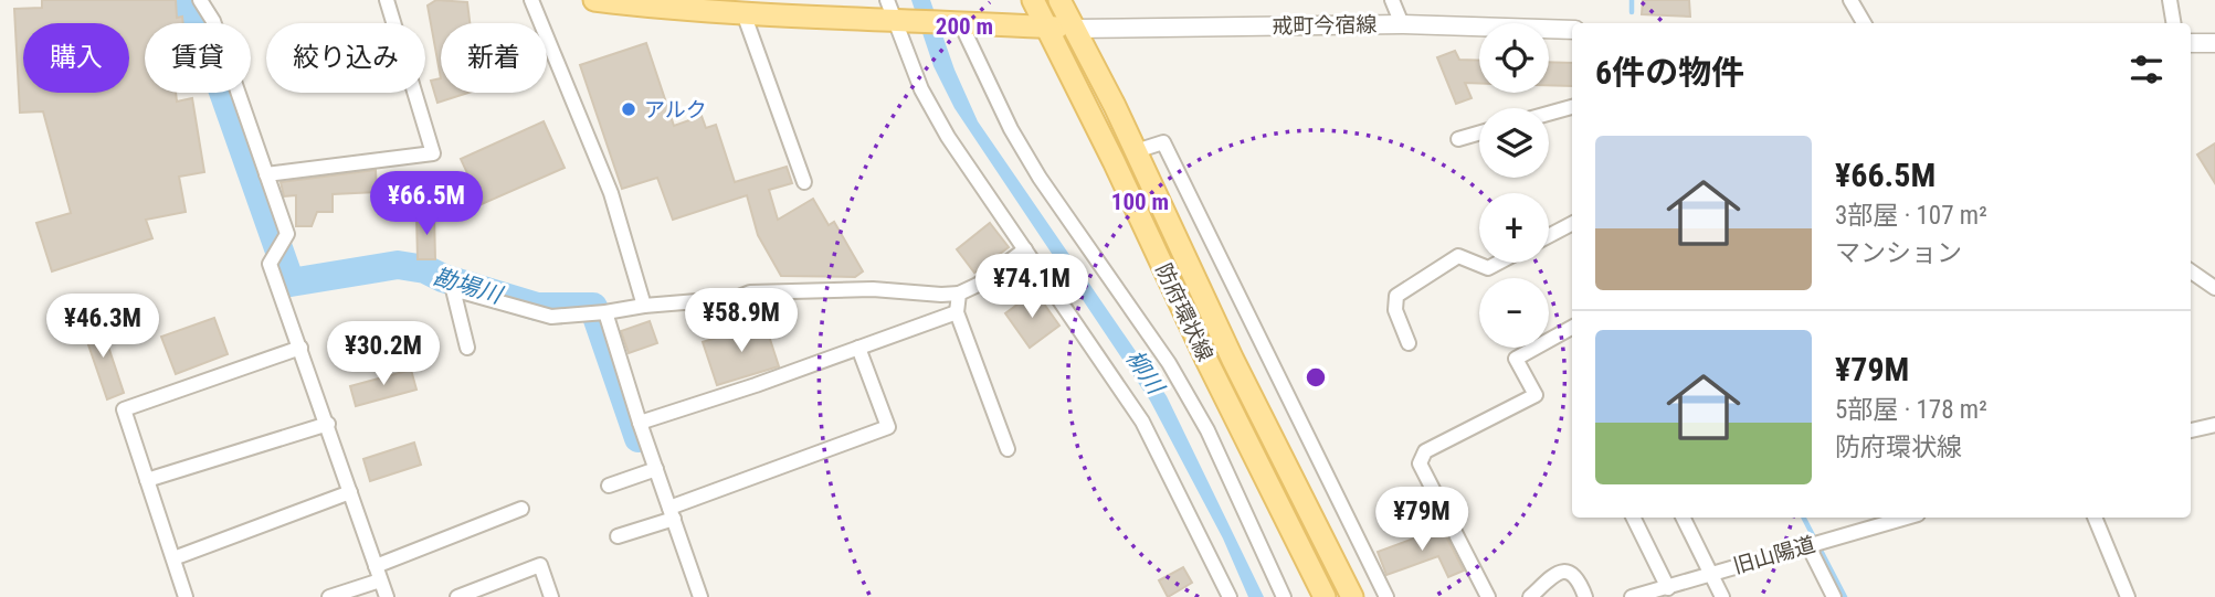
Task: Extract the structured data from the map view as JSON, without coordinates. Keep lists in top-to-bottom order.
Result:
{
  "streets": {
    "main road": ["防府環状線"],
    "street": ["戒町今宿線", "旧山陽道"]
  },
  "crossings": [
    ["戒町今宿線", "防府環状線"]
  ],
  "water": ["勘場川", "柳川"],
  "places": ["アルク"],
  "page": {
    "map_buttons": ["+", "−"],
    "chip": [
      "購入",
      "賃貸",
      "絞り込み",
      "新着"
    ],
    "heading": "6件の物件",
    "list": [
      {
        "name": "¥66.5M",
        "note": "3部屋 · 107 m² · マンション"
      },
      {
        "name": "¥79M",
        "note": "5部屋 · 178 m² · 防府環状線"
      }
    ],
    "price": [
      "¥66.5M",
      "¥74.1M",
      "¥58.9M",
      "¥46.3M",
      "¥30.2M",
      "¥79M"
    ]
  },
  "rings": ["200 m", "100 m"]
}
